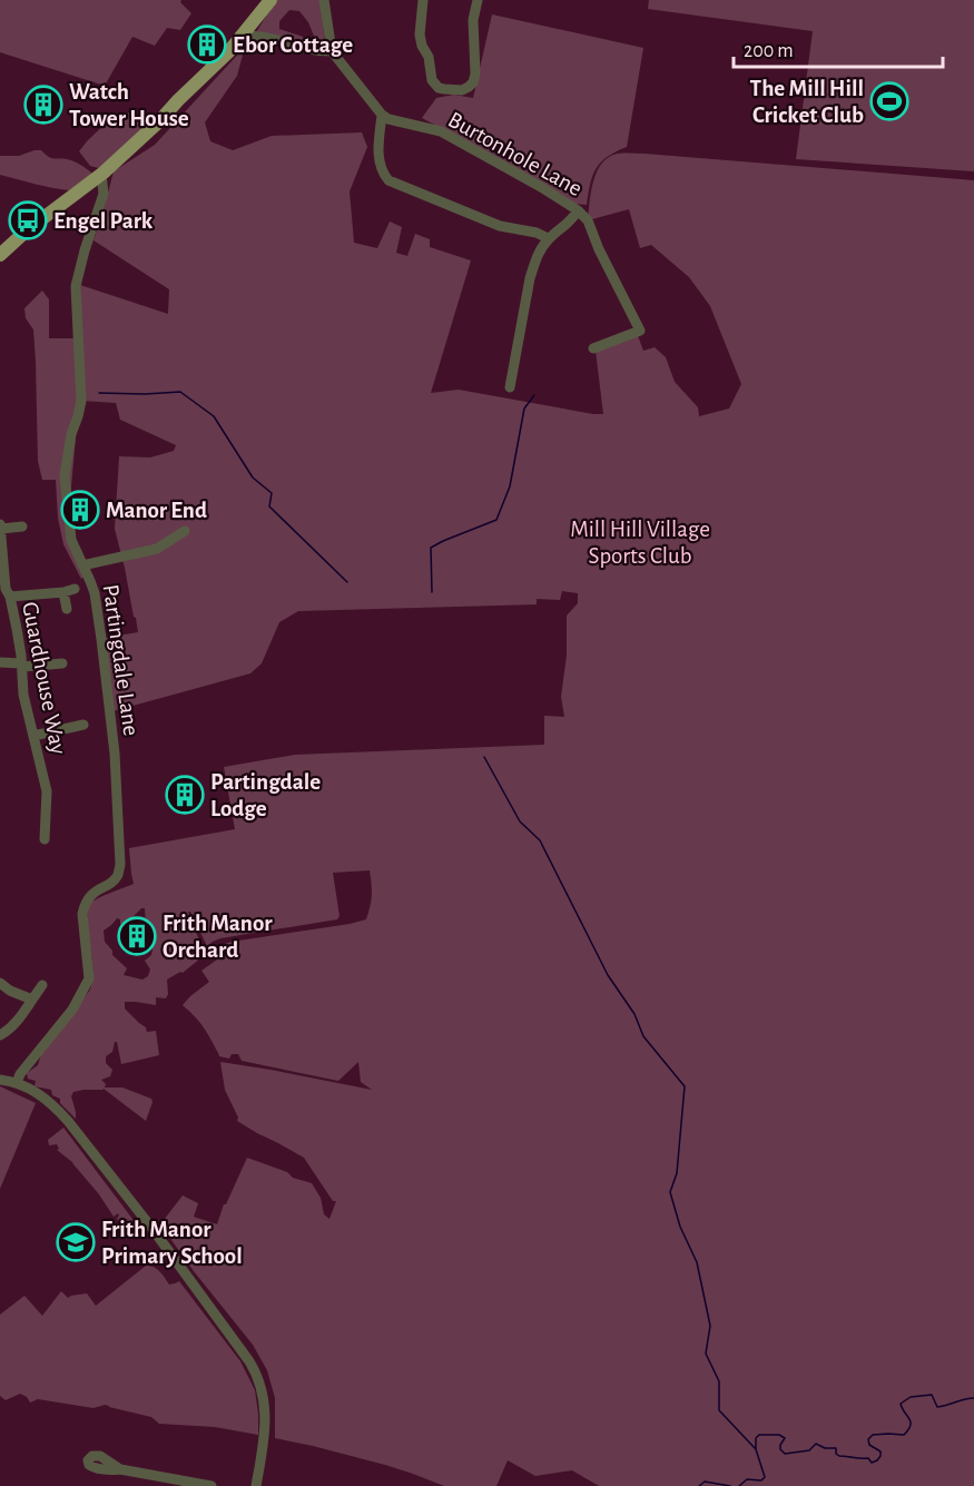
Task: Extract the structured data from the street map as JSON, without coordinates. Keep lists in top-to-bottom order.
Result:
{
  "streets": {
    "street": ["Burtonhole Lane", "Partingdale Lane", "Guardhouse Way"]
  },
  "parks": ["Mill Hill Village Sports Club"],
  "places": {
    "building": [
      "Ebor Cottage",
      "Watch Tower House",
      "Manor End",
      "Partingdale Lodge",
      "Frith Manor Orchard"
    ],
    "sports": ["The Mill Hill Cricket Club"],
    "bus stop": ["Engel Park"],
    "school or university": ["Frith Manor Primary School"]
  },
  "scale_bar": "200 m"
}
